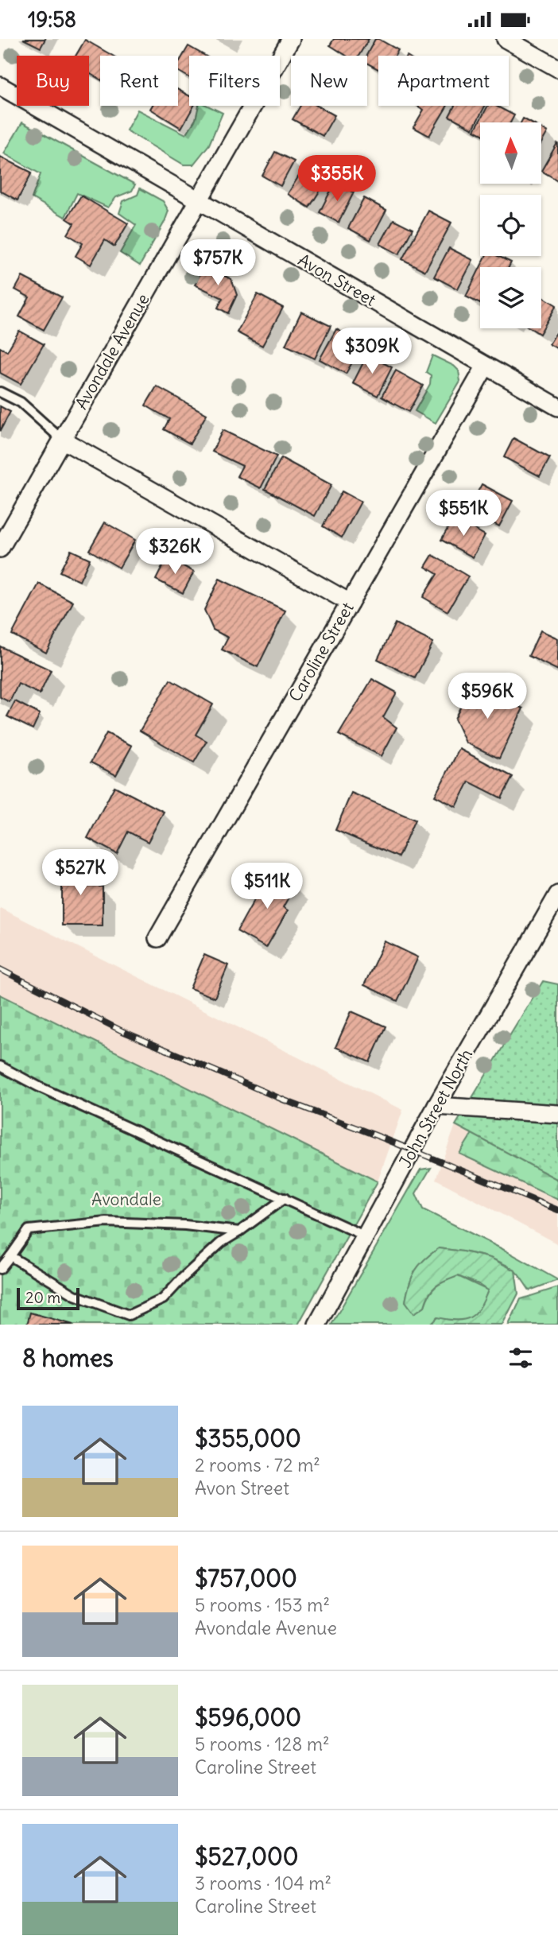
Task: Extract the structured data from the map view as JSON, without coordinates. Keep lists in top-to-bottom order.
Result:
{
  "streets": {
    "street": [
      "Avon Street",
      "Avondale Avenue",
      "Caroline Street",
      "John Street North"
    ]
  },
  "crossings": [
    ["Avon Street", "Avondale Avenue"],
    ["Avon Street", "Caroline Street"]
  ],
  "parks": ["Avondale"],
  "scale_bar": "20 m",
  "north": "top",
  "page": {
    "status": "19:58",
    "chip": [
      "Buy",
      "Rent",
      "Filters",
      "New",
      "Apartment"
    ],
    "price": [
      "$355K",
      "$757K",
      "$309K",
      "$551K",
      "$326K",
      "$596K",
      "$527K",
      "$511K"
    ],
    "scale": "20 m",
    "heading": "8 homes",
    "list": [
      {
        "name": "$355,000",
        "note": "2 rooms · 72 m² · Avon Street"
      },
      {
        "name": "$757,000",
        "note": "5 rooms · 153 m² · Avondale Avenue"
      },
      {
        "name": "$596,000",
        "note": "5 rooms · 128 m² · Caroline Street"
      },
      {
        "name": "$527,000",
        "note": "3 rooms · 104 m² · Caroline Street"
      }
    ]
  }
}
